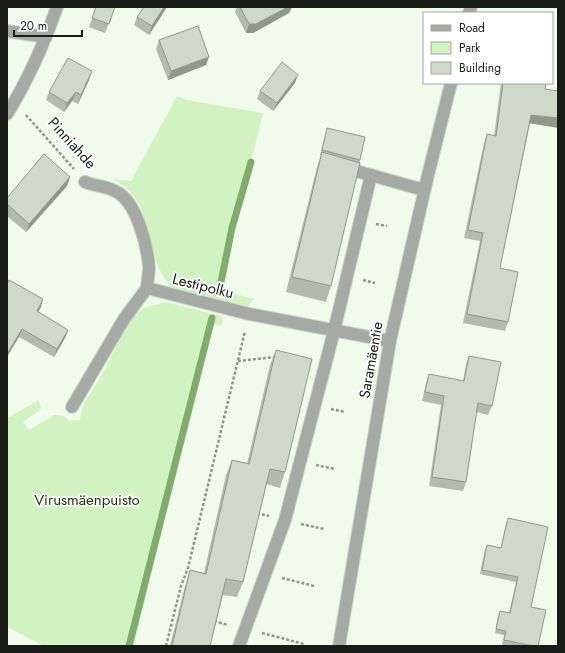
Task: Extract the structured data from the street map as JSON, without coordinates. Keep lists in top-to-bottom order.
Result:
{
  "streets": {
    "street": ["Pinniahde", "Lestipolku", "Saramäentie"]
  },
  "crossings": [
    ["Pinniahde", "Lestipolku"],
    ["Lestipolku", "Saramäentie"]
  ],
  "parks": ["Virusmäenpuisto"],
  "legend": ["Road", "Park", "Building"],
  "scale_bar": "20 m"
}
